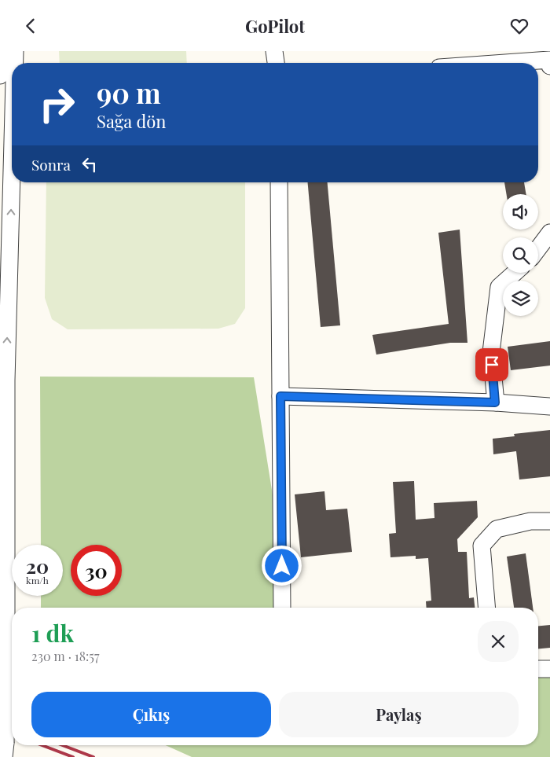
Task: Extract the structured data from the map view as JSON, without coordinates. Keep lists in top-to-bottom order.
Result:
{
  "page": {
    "header": "GoPilot",
    "turn": ["90 m", "Sağa dön"],
    "then": "Sonra",
    "speed": "20 km/h",
    "limit": "30",
    "heading": ["1 dk", "230 m · 18:57"],
    "buttons": ["Çıkış", "Paylaş"]
  }
}
